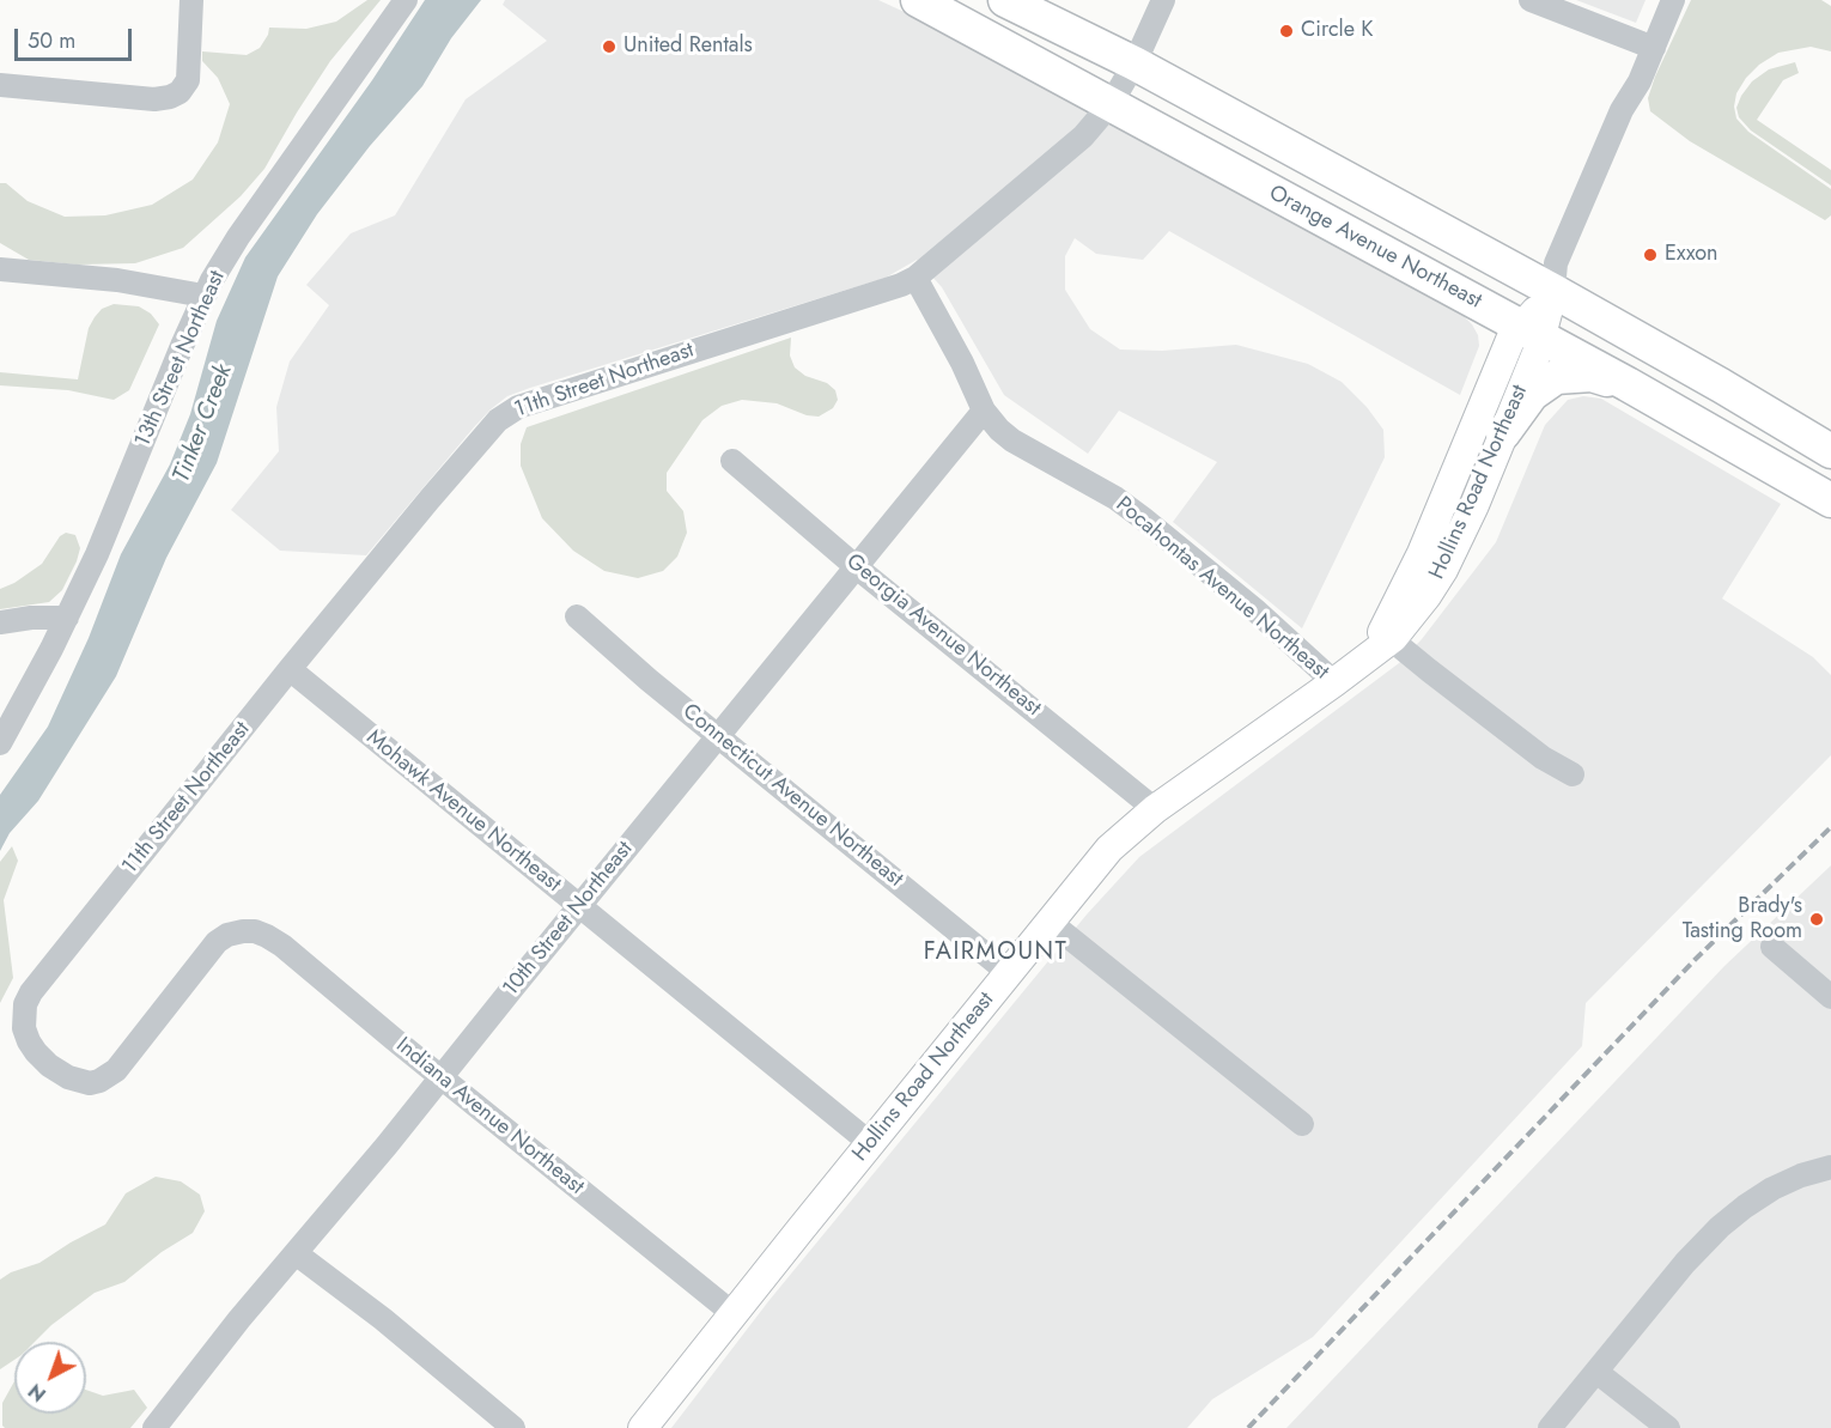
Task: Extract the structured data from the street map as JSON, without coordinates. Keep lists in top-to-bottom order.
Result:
{
  "streets": {
    "highway": ["Orange Avenue Northeast"],
    "main road": ["Hollins Road Northeast"],
    "street": [
      "13th Street Northeast",
      "11th Street Northeast",
      "Pocahontas Avenue Northeast",
      "Georgia Avenue Northeast",
      "Connecticut Avenue Northeast",
      "Mohawk Avenue Northeast",
      "10th Street Northeast",
      "Indiana Avenue Northeast"
    ]
  },
  "crossings": [
    ["Orange Avenue Northeast", "11th Street Northeast"],
    ["Orange Avenue Northeast", "Hollins Road Northeast"],
    ["11th Street Northeast", "Pocahontas Avenue Northeast"],
    ["11th Street Northeast", "Mohawk Avenue Northeast"],
    ["11th Street Northeast", "Indiana Avenue Northeast"],
    ["Hollins Road Northeast", "Pocahontas Avenue Northeast"],
    ["Hollins Road Northeast", "Georgia Avenue Northeast"],
    ["Hollins Road Northeast", "Connecticut Avenue Northeast"],
    ["Hollins Road Northeast", "Mohawk Avenue Northeast"],
    ["Hollins Road Northeast", "Indiana Avenue Northeast"],
    ["Pocahontas Avenue Northeast", "10th Street Northeast"],
    ["Georgia Avenue Northeast", "10th Street Northeast"],
    ["Connecticut Avenue Northeast", "10th Street Northeast"],
    ["Mohawk Avenue Northeast", "10th Street Northeast"],
    ["10th Street Northeast", "Indiana Avenue Northeast"]
  ],
  "districts": ["FAIRMOUNT"],
  "water": ["Tinker Creek"],
  "places": [
    "Circle K",
    "United Rentals",
    "Exxon",
    "Brady's Tasting Room"
  ],
  "scale_bar": "50 m",
  "north": "bottom left"
}
